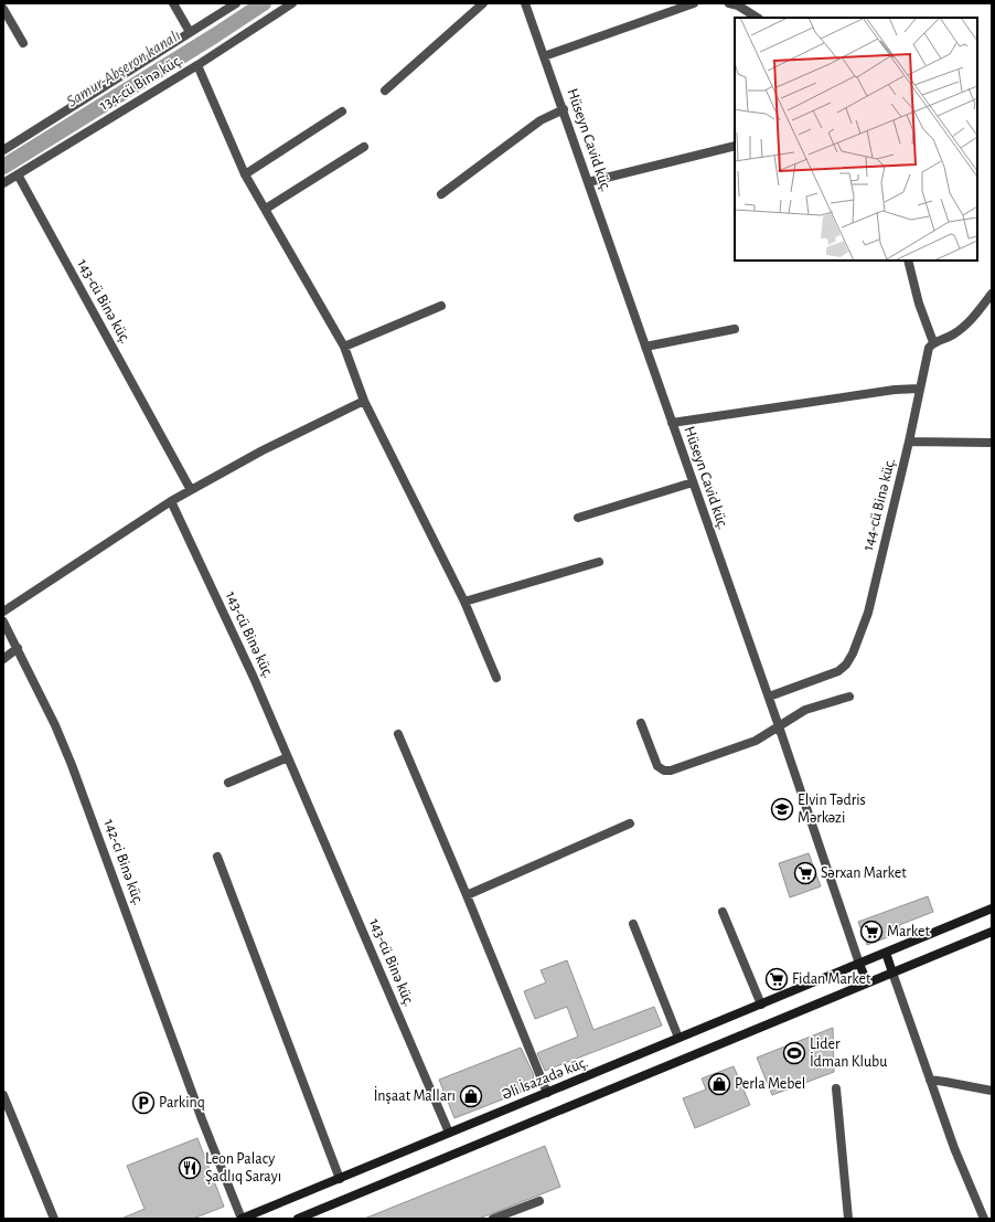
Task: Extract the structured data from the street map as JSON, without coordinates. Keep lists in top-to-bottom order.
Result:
{
  "streets": {
    "main road": ["Əli İsazadə küç."],
    "street": [
      "134-cü Binə küç.",
      "Hüseyn Cavid küç.",
      "143-cü Binə küç.",
      "144-cü Binə küç.",
      "142-ci Binə küç."
    ]
  },
  "crossings": [
    ["134-cü Binə küç.", "143-cü Binə küç."],
    ["Hüseyn Cavid küç.", "144-cü Binə küç."],
    ["Hüseyn Cavid küç.", "Əli İsazadə küç."],
    ["143-cü Binə küç.", "Əli İsazadə küç."],
    ["142-ci Binə küç.", "Əli İsazadə küç."]
  ],
  "water": ["Samur-Abşeron kanalı"],
  "places": {
    "school or university": ["Elvin Tədris Mərkəzi"],
    "supermarket": ["Sərxan Market", "Market", "Fidan Market"],
    "sports": ["Lider İdman Klubu"],
    "shop": ["Perla Mebel", "İnşaat Malları"],
    "parking": ["Parkinq"],
    "restaurant": ["Leon Palaсу Şadlıq Sarayı"]
  }
}
